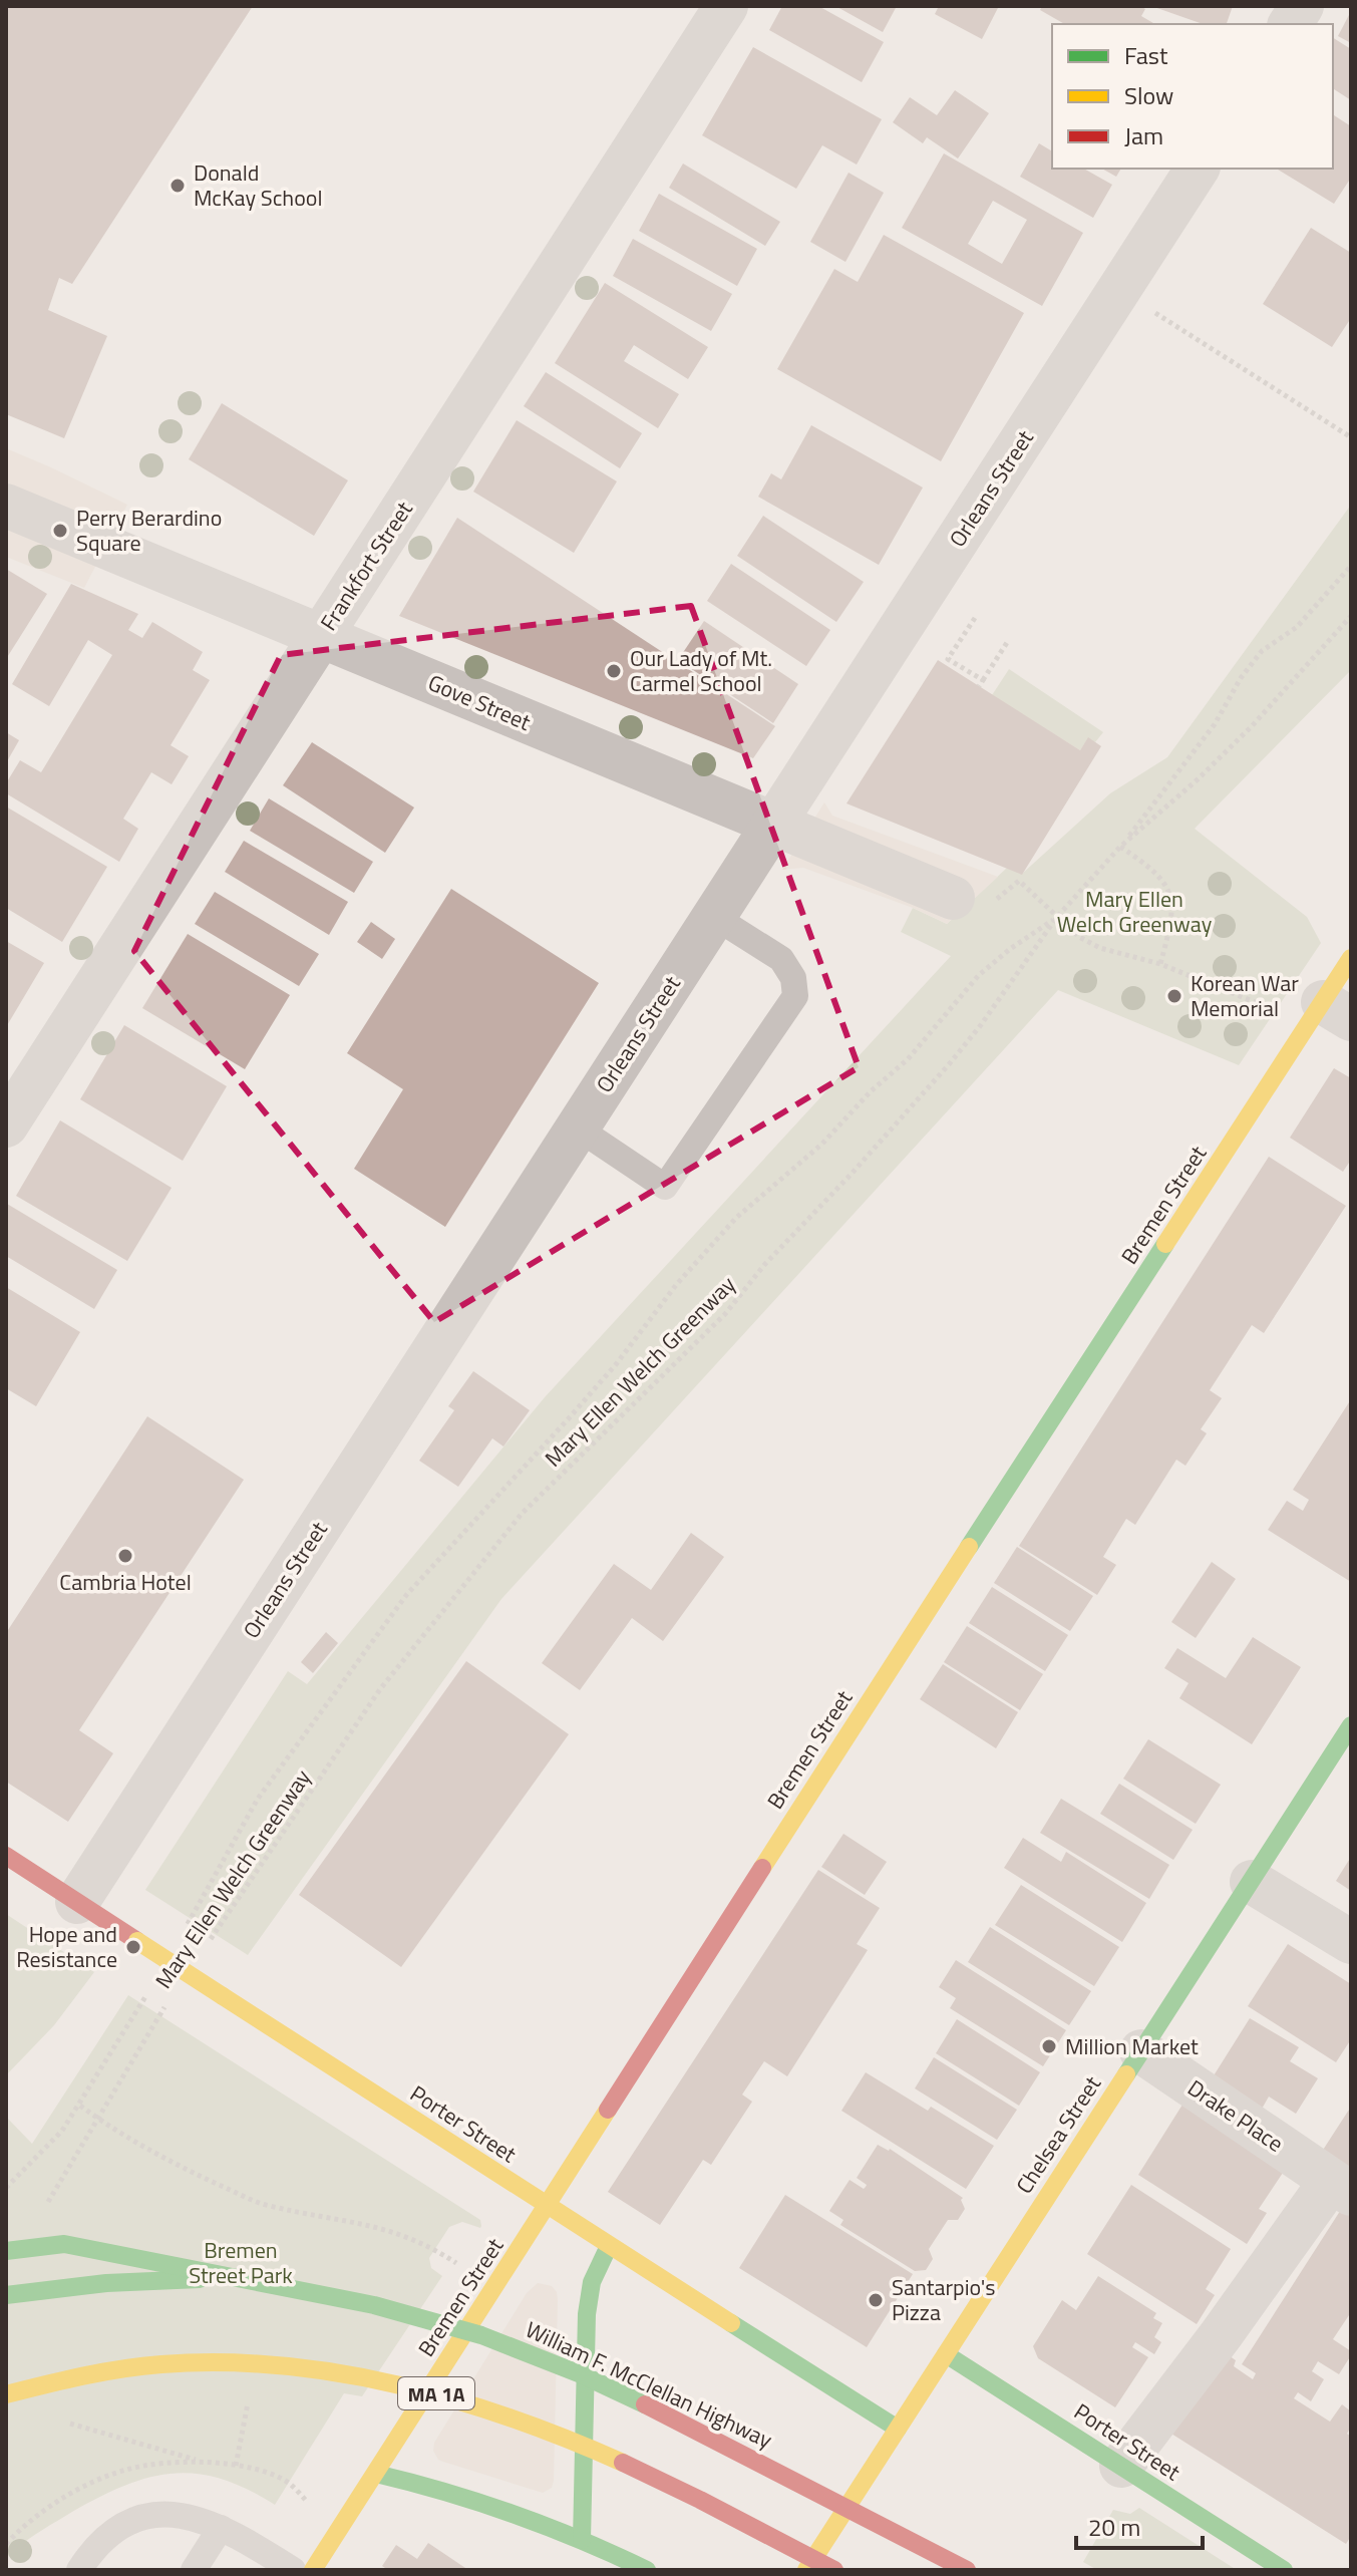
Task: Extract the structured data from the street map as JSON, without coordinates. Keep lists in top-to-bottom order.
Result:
{
  "streets": {
    "main road": [
      "Bremen Street",
      "Porter Street",
      "Chelsea Street",
      "William F. McClellan Highway",
      "MA 1A"
    ],
    "street": [
      "Orleans Street",
      "Frankfort Street",
      "Gove Street",
      "Drake Place"
    ],
    "path": ["Mary Ellen Welch Greenway"]
  },
  "crossings": [
    ["Orleans Street", "Gove Street"],
    ["Orleans Street", "Porter Street"],
    ["Frankfort Street", "Gove Street"],
    ["Bremen Street", "Porter Street"],
    ["Drake Place", "Chelsea Street"],
    ["Porter Street", "Chelsea Street"]
  ],
  "parks": ["Mary Ellen Welch Greenway", "Bremen Street Park"],
  "places": [
    "Donald McKay School",
    "Perry Berardino Square",
    "Our Lady of Mt. Carmel School",
    "Korean War Memorial",
    "Cambria Hotel",
    "Hope and Resistance",
    "Million Market",
    "Santarpio's Pizza"
  ],
  "legend": ["Fast", "Slow", "Jam"],
  "scale_bar": "20 m"
}
